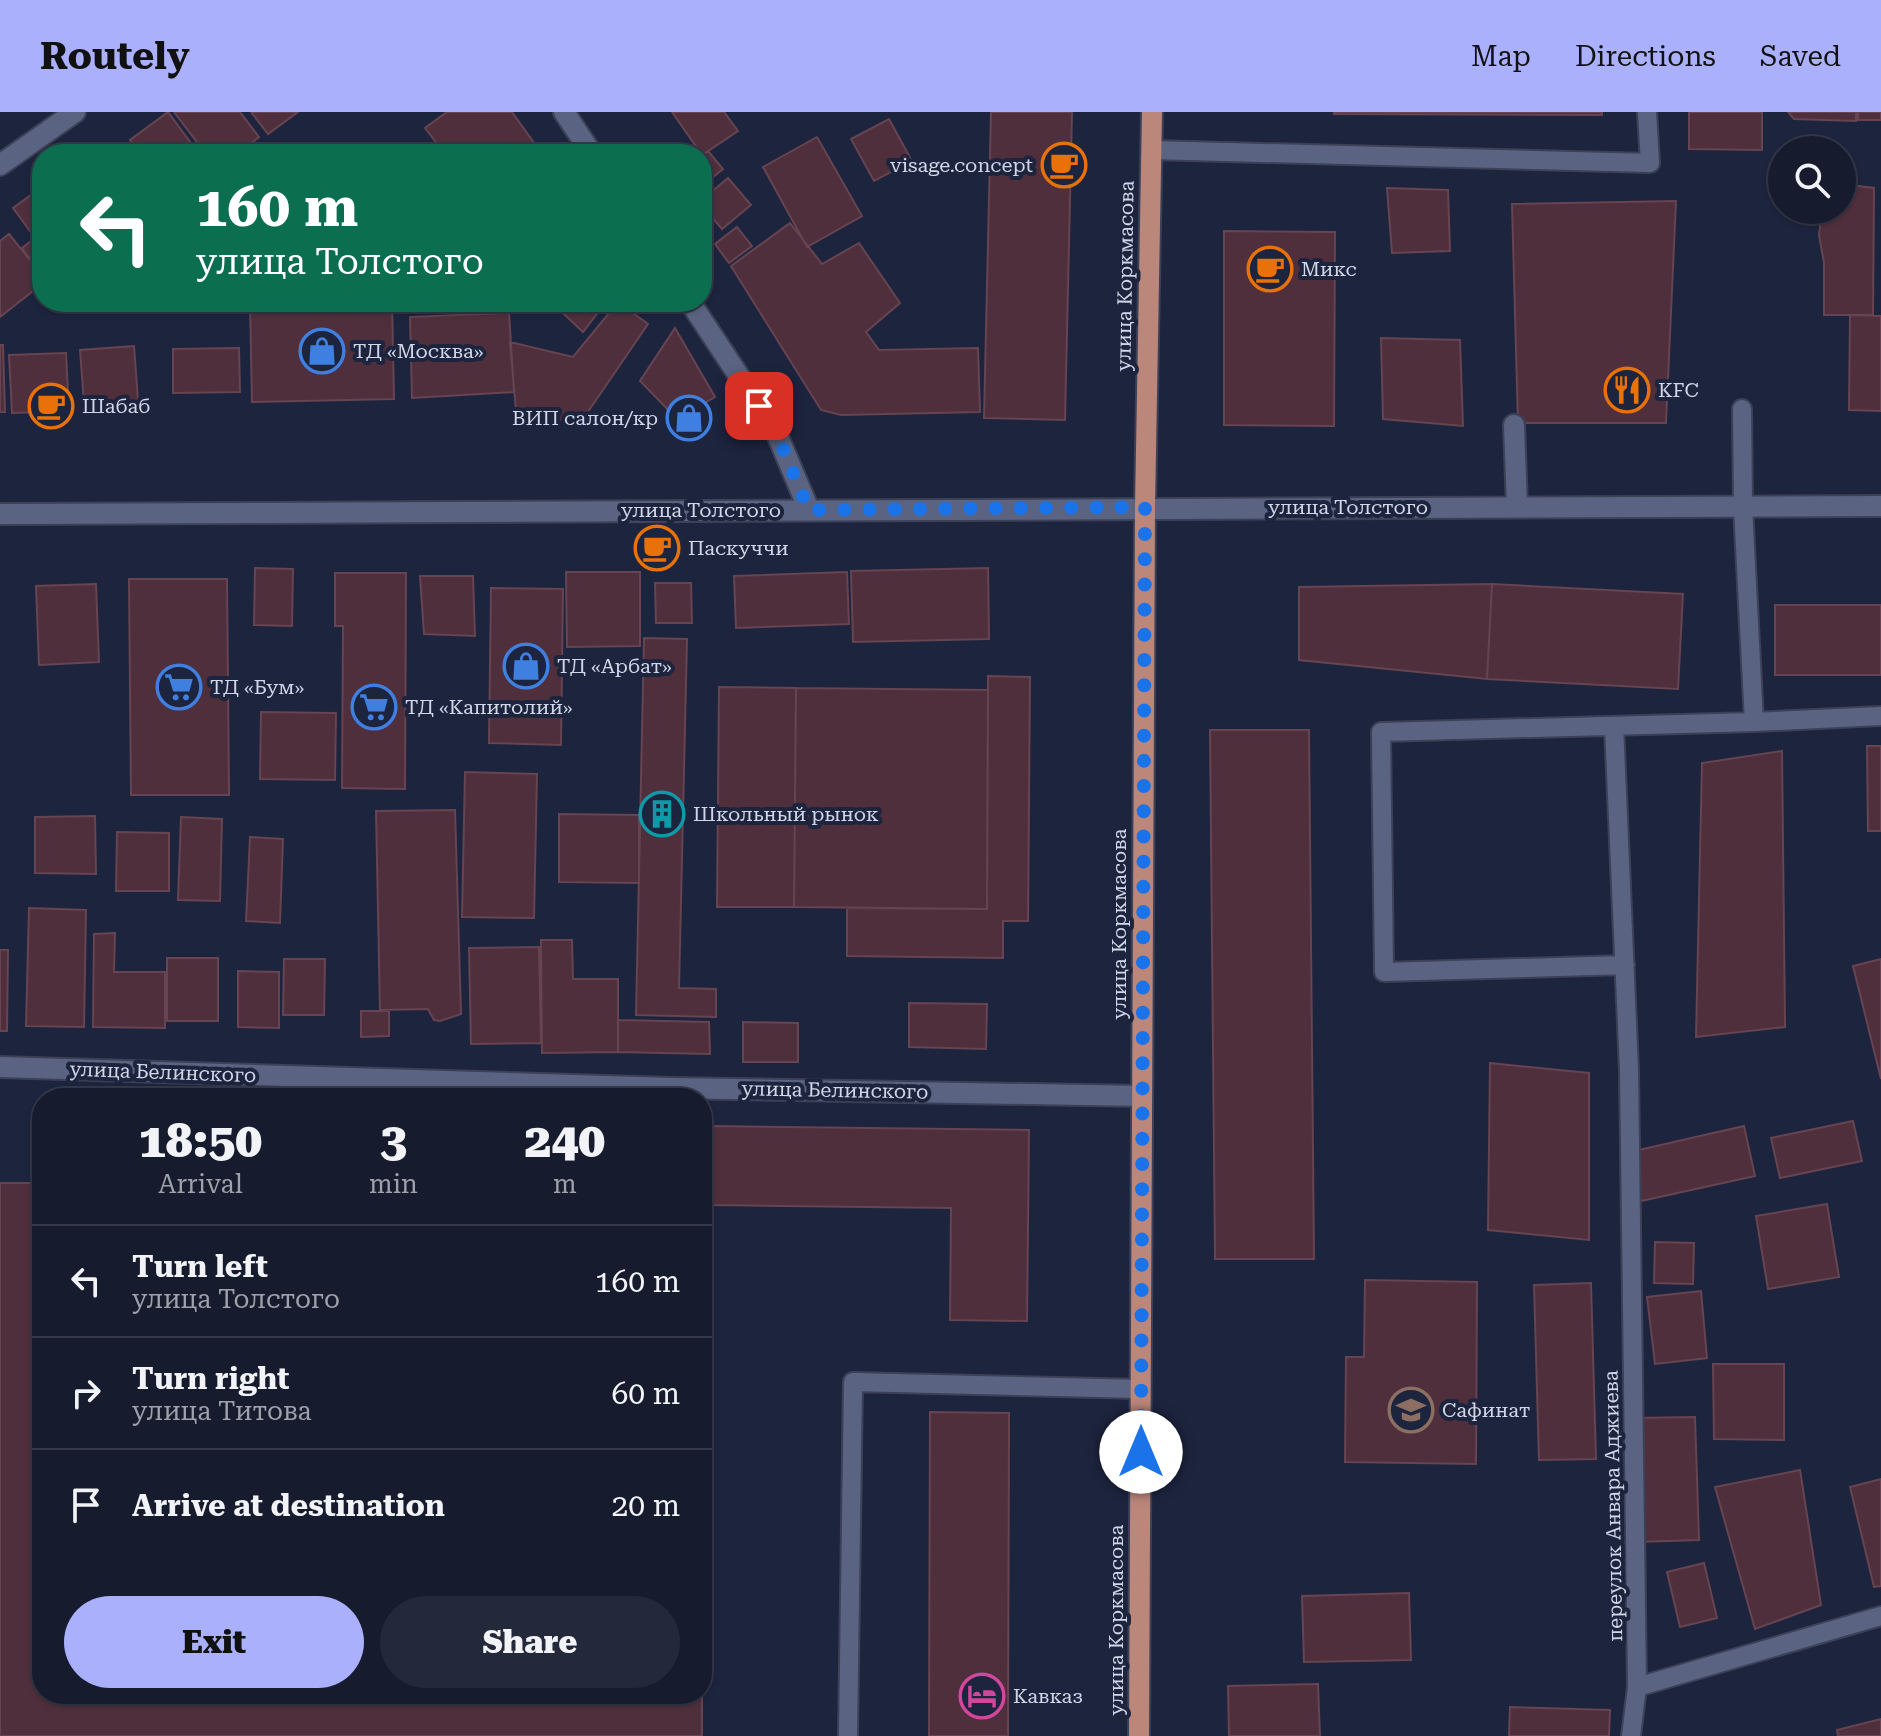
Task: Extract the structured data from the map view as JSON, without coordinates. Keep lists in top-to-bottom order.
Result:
{
  "streets": {
    "main road": ["улица Коркмасова", "улица Толстого", "улица Белинского"],
    "lane": ["переулок Анвара Аджиева"]
  },
  "crossings": [
    ["улица Коркмасова", "улица Толстого"],
    ["улица Коркмасова", "улица Белинского"]
  ],
  "places": {
    "cafe": [
      "visage.concept",
      "Микс",
      "Шабаб",
      "Паскуччи"
    ],
    "shop": ["ТД «Москва»", "ВИП салон/кр", "ТД «Арбат»"],
    "restaurant": ["KFC"],
    "supermarket": ["ТД «Бум»", "ТД «Капитолий»"],
    "building": ["Школьный рынок"],
    "school or university": ["Сафинат"],
    "hotel": ["Кавказ"]
  },
  "page": {
    "header": "Routely",
    "nav": ["Map", "Directions", "Saved"],
    "turn": ["160 m", "улица Толстого"],
    "eta": [
      "18:50",
      "Arrival",
      "3",
      "min",
      "240",
      "m"
    ],
    "list": [
      {
        "name": "Turn left",
        "note": "улица Толстого",
        "value": "160 m"
      },
      {
        "name": "Turn right",
        "note": "улица Титова",
        "value": "60 m"
      },
      {
        "name": "Arrive at destination",
        "value": "20 m"
      }
    ],
    "buttons": ["Exit", "Share"]
  }
}
